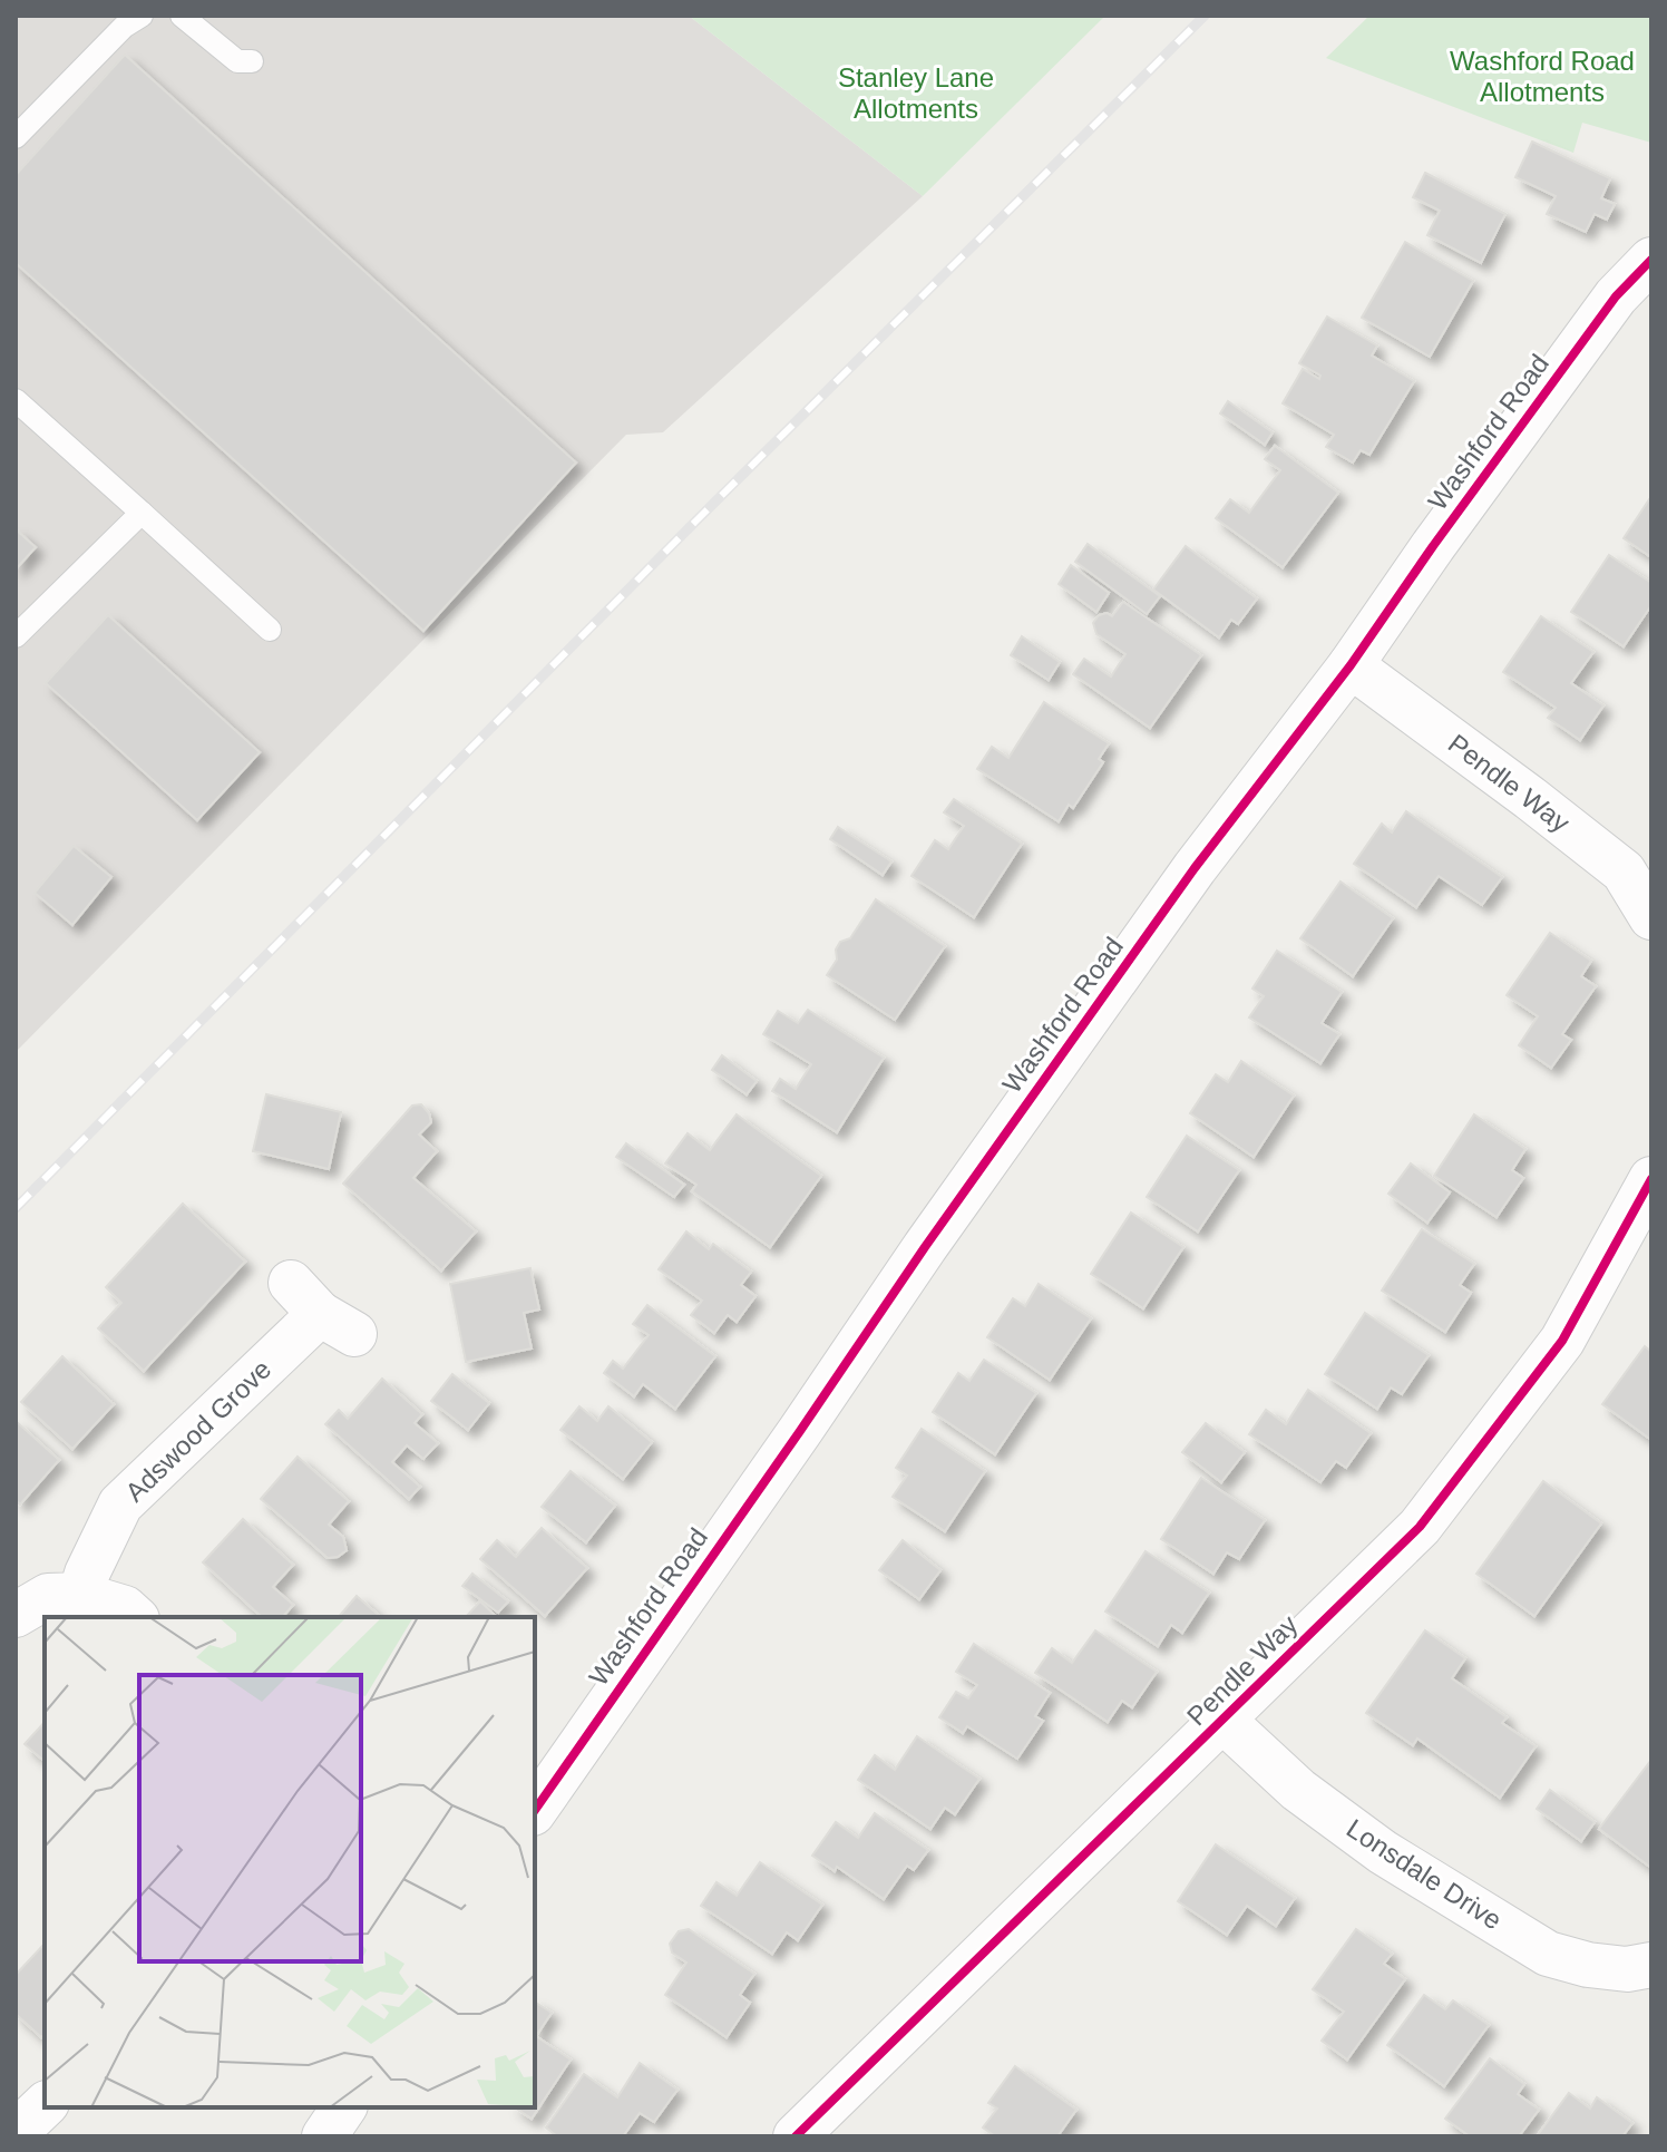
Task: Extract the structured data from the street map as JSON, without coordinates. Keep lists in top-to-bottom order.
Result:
{
  "streets": {
    "street": [
      "Washford Road",
      "Pendle Way",
      "Adswood Grove",
      "Lonsdale Drive"
    ]
  },
  "crossings": [
    ["Washford Road", "Pendle Way"],
    ["Pendle Way", "Lonsdale Drive"]
  ],
  "parks": ["Washford Road Allotments", "Stanley Lane Allotments"]
}
